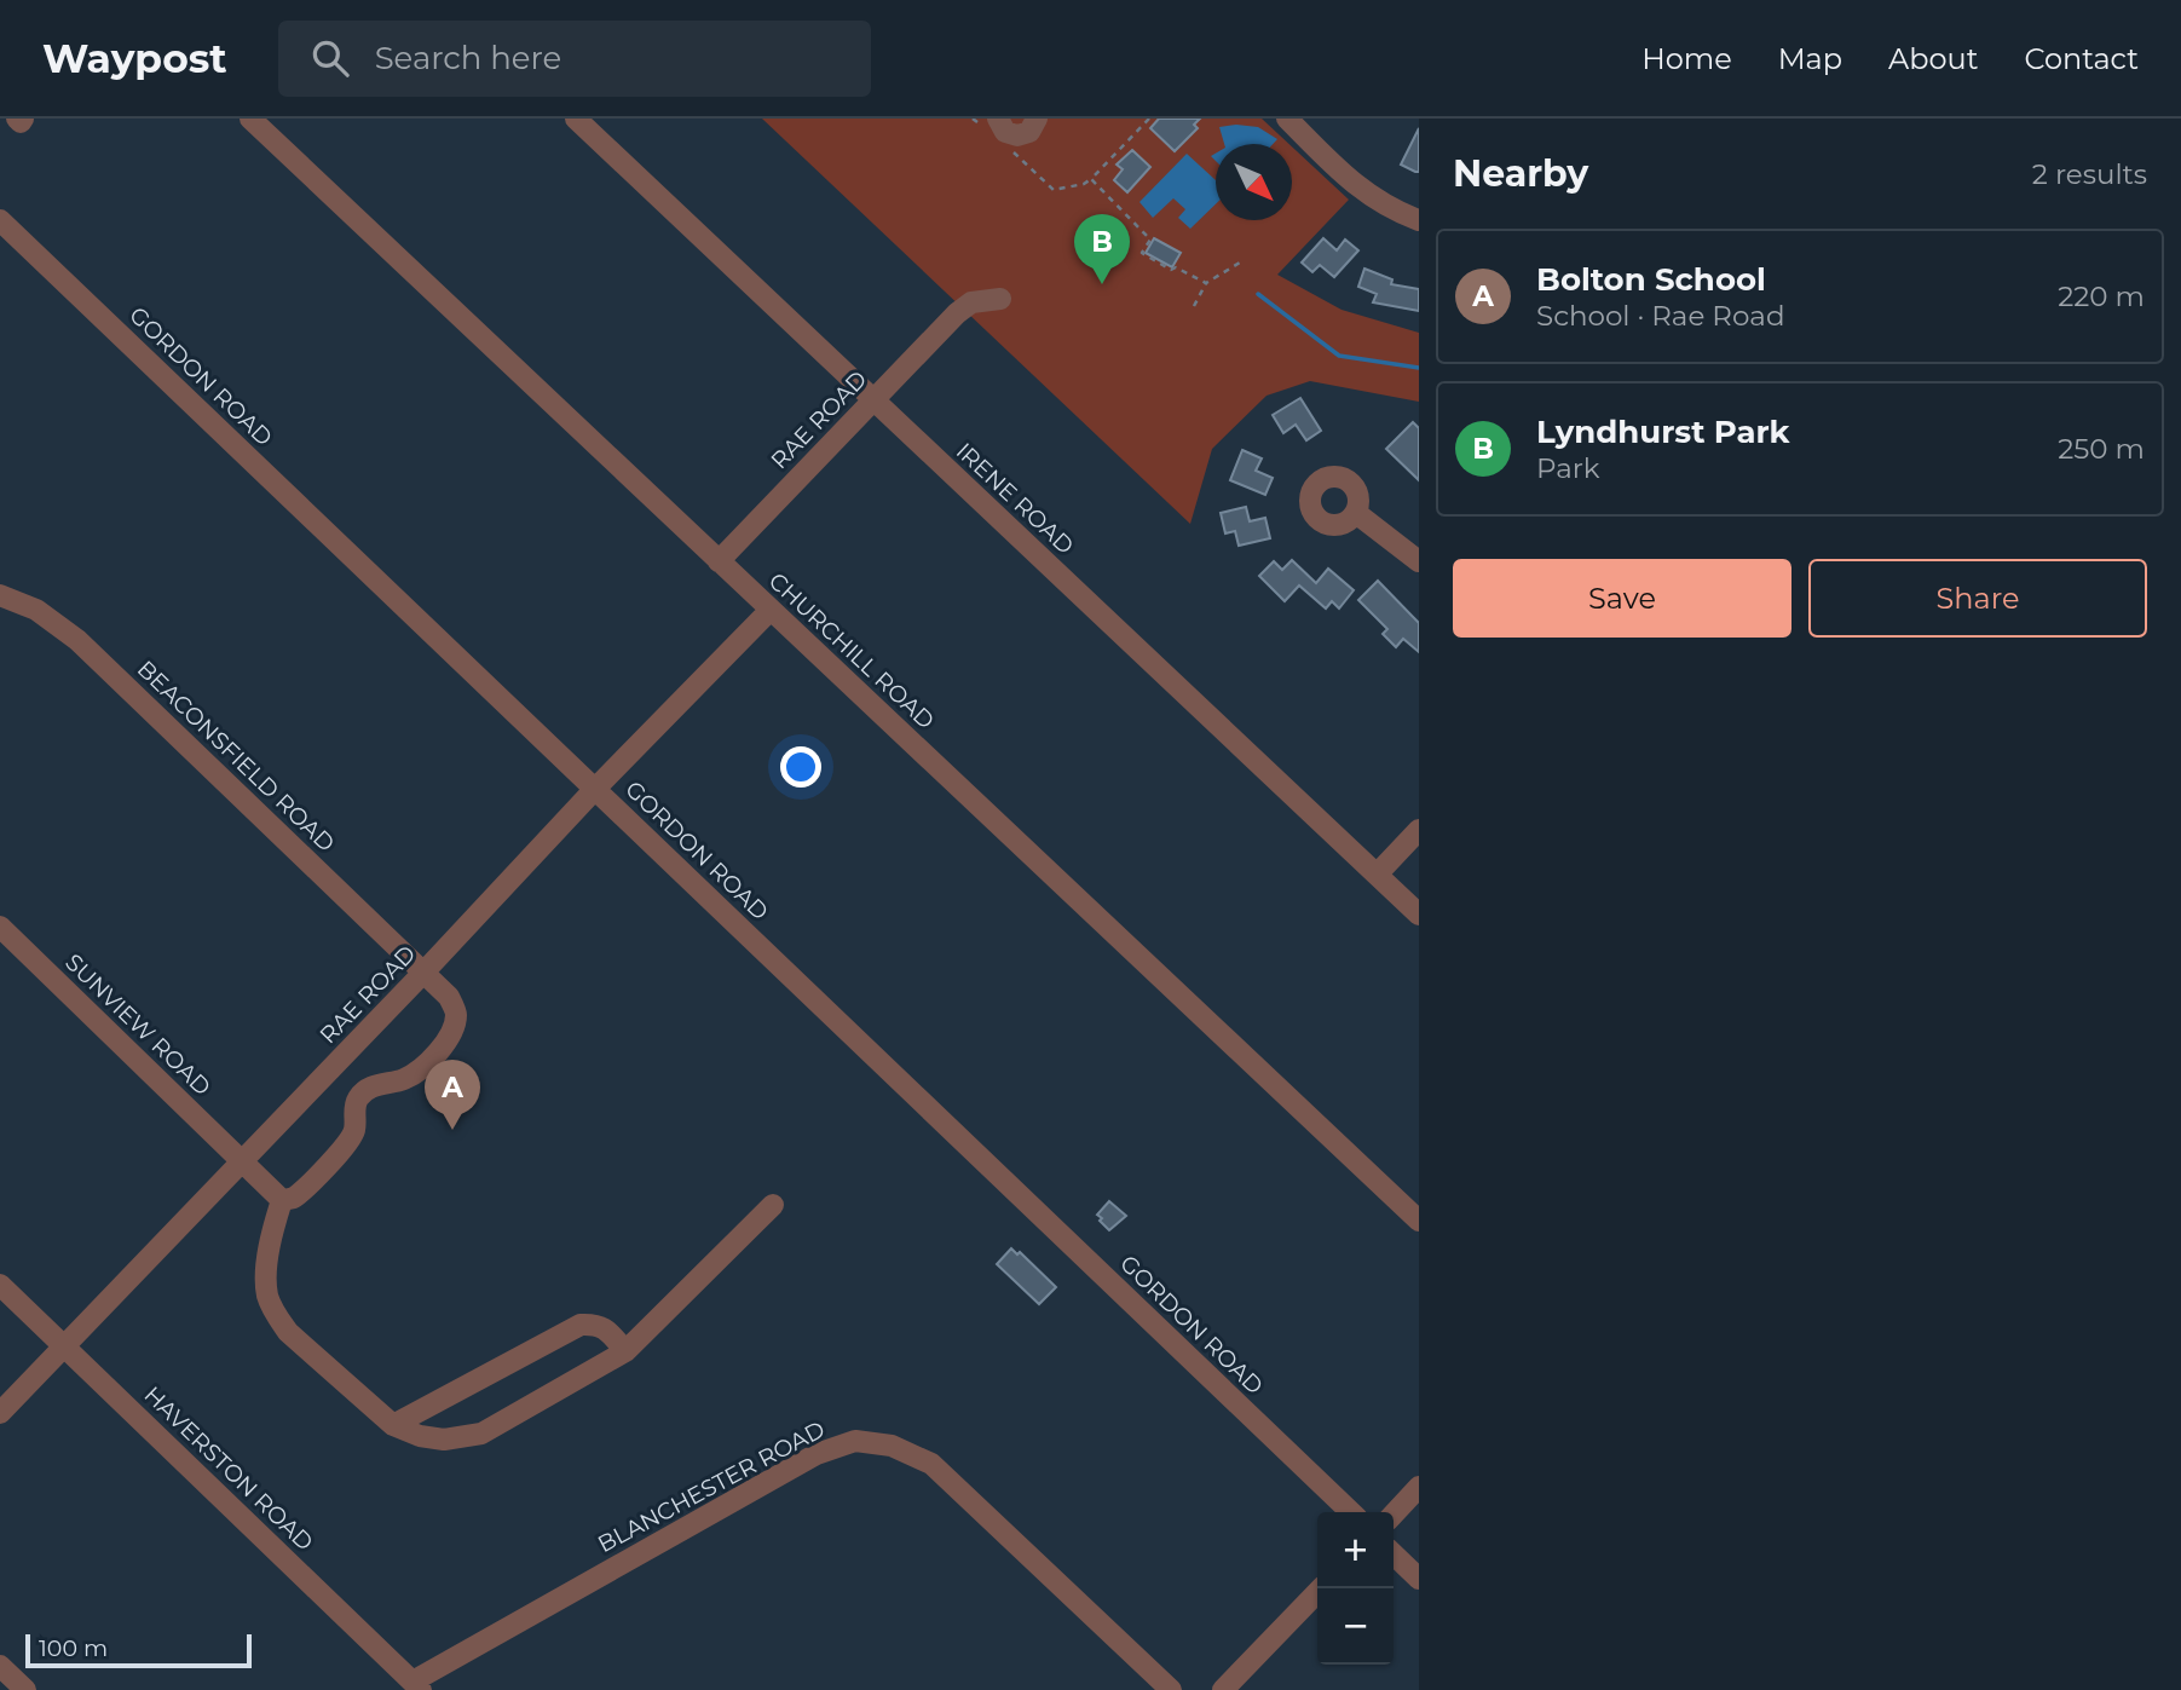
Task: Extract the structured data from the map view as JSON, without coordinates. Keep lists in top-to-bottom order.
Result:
{
  "streets": {
    "street": [
      "GORDON ROAD",
      "RAE ROAD",
      "IRENE ROAD",
      "CHURCHILL ROAD",
      "BEACONSFIELD ROAD",
      "SUNVIEW ROAD",
      "HAVERSTON ROAD",
      "BLANCHESTER ROAD"
    ]
  },
  "crossings": [
    ["GORDON ROAD", "RAE ROAD"],
    ["RAE ROAD", "IRENE ROAD"],
    ["RAE ROAD", "CHURCHILL ROAD"],
    ["RAE ROAD", "BEACONSFIELD ROAD"],
    ["RAE ROAD", "SUNVIEW ROAD"],
    ["RAE ROAD", "HAVERSTON ROAD"],
    ["BEACONSFIELD ROAD", "SUNVIEW ROAD"],
    ["HAVERSTON ROAD", "BLANCHESTER ROAD"]
  ],
  "scale_bar": "100 m",
  "north": "bottom right",
  "page": {
    "header": "Waypost",
    "search": "Search here",
    "nav": [
      "Home",
      "Map",
      "About",
      "Contact"
    ],
    "heading": ["Nearby", "2 results"],
    "pins": ["B", "A"],
    "list": [
      {
        "mark": "A",
        "name": "Bolton School",
        "note": "School · Rae Road",
        "value": "220 m"
      },
      {
        "mark": "B",
        "name": "Lyndhurst Park",
        "note": "Park",
        "value": "250 m"
      }
    ],
    "buttons": ["Save", "Share"],
    "map_buttons": ["+", "−"],
    "scale": "100 m"
  }
}
